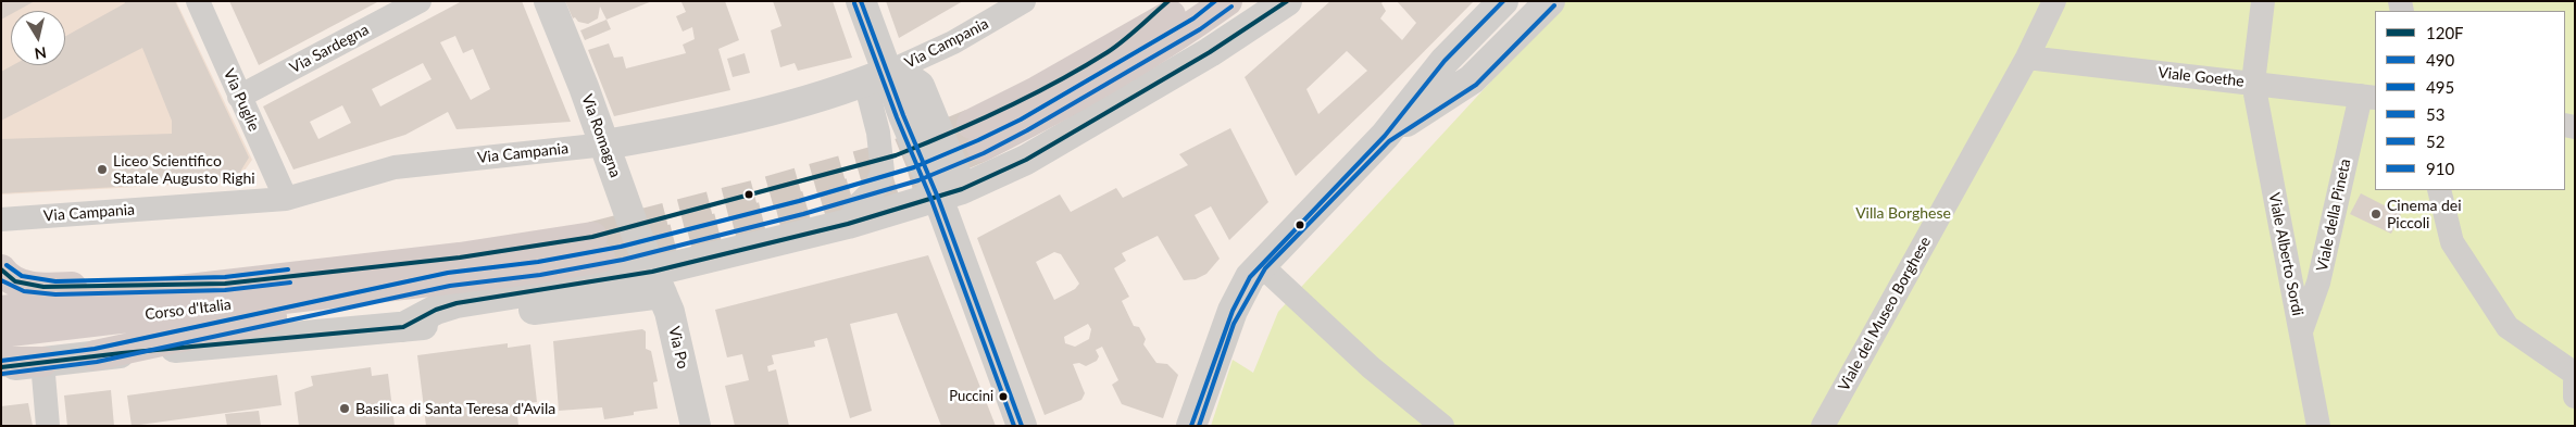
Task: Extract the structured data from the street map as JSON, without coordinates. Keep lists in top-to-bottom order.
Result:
{
  "streets": {
    "main road": ["Corso d'Italia"],
    "street": [
      "Via Campania",
      "Via Sardegna",
      "Viale Goethe",
      "Via Puglie",
      "Via Romagna",
      "Viale della Pineta",
      "Viale Alberto Sordi",
      "Viale del Museo Borghese",
      "Via Po"
    ]
  },
  "crossings": [
    ["Via Campania", "Via Puglie"],
    ["Via Campania", "Via Romagna"],
    ["Via Sardegna", "Via Puglie"],
    ["Viale Goethe", "Viale della Pineta"],
    ["Viale Goethe", "Viale Alberto Sordi"],
    ["Viale Goethe", "Viale del Museo Borghese"],
    ["Via Romagna", "Via Po"],
    ["Viale della Pineta", "Viale Alberto Sordi"]
  ],
  "parks": ["Villa Borghese"],
  "places": [
    "Liceo Scientifico Statale Augusto Righi",
    "Cinema dei Piccoli",
    "Puccini",
    "Basilica di Santa Teresa d'Avila"
  ],
  "lines": [
    "transit line 120F",
    "transit line 495",
    "transit line 53",
    "transit line 910",
    "transit line 52",
    "transit line 490"
  ],
  "legend": [
    "120F",
    "490",
    "495",
    "53",
    "52",
    "910"
  ],
  "north": "bottom"
}
